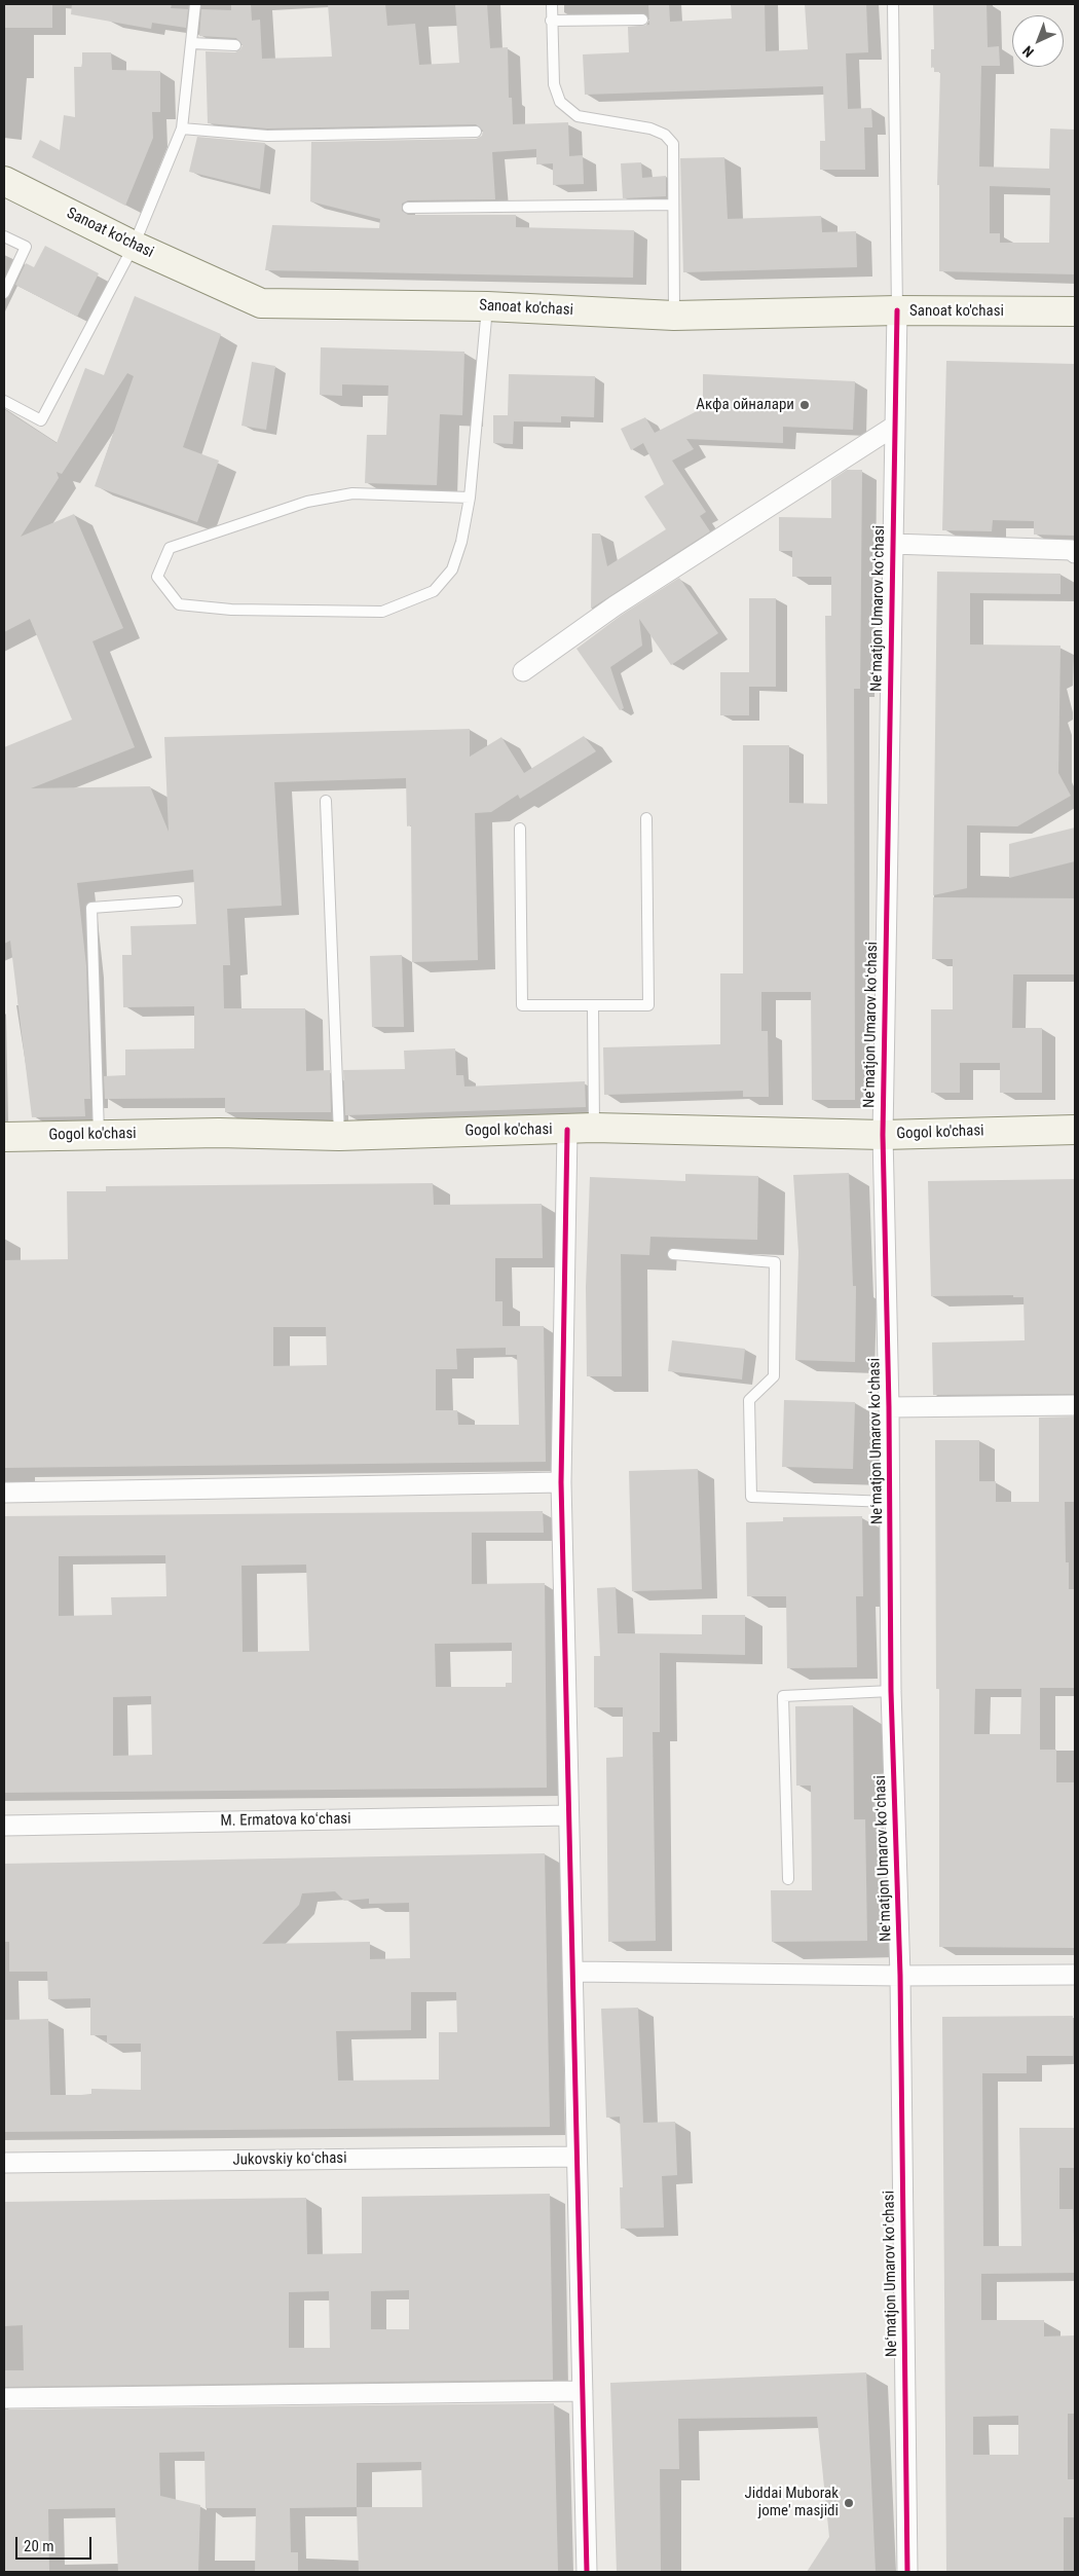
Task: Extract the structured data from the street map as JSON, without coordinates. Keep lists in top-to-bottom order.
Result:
{
  "streets": {
    "main road": ["Sanoat ko'chasi", "Gogol ko'chasi"],
    "street": ["Neʻmatjon Umarov koʻchasi", "M. Ermatova koʻchasi", "Jukovskiy koʻchasi"]
  },
  "crossings": [
    ["Sanoat ko'chasi", "Neʻmatjon Umarov koʻchasi"],
    ["Neʻmatjon Umarov koʻchasi", "Gogol ko'chasi"]
  ],
  "places": ["Акфа ойналари", "Jiddai Muborak jome' masjidi"],
  "scale_bar": "20 m",
  "north": "bottom left"
}
